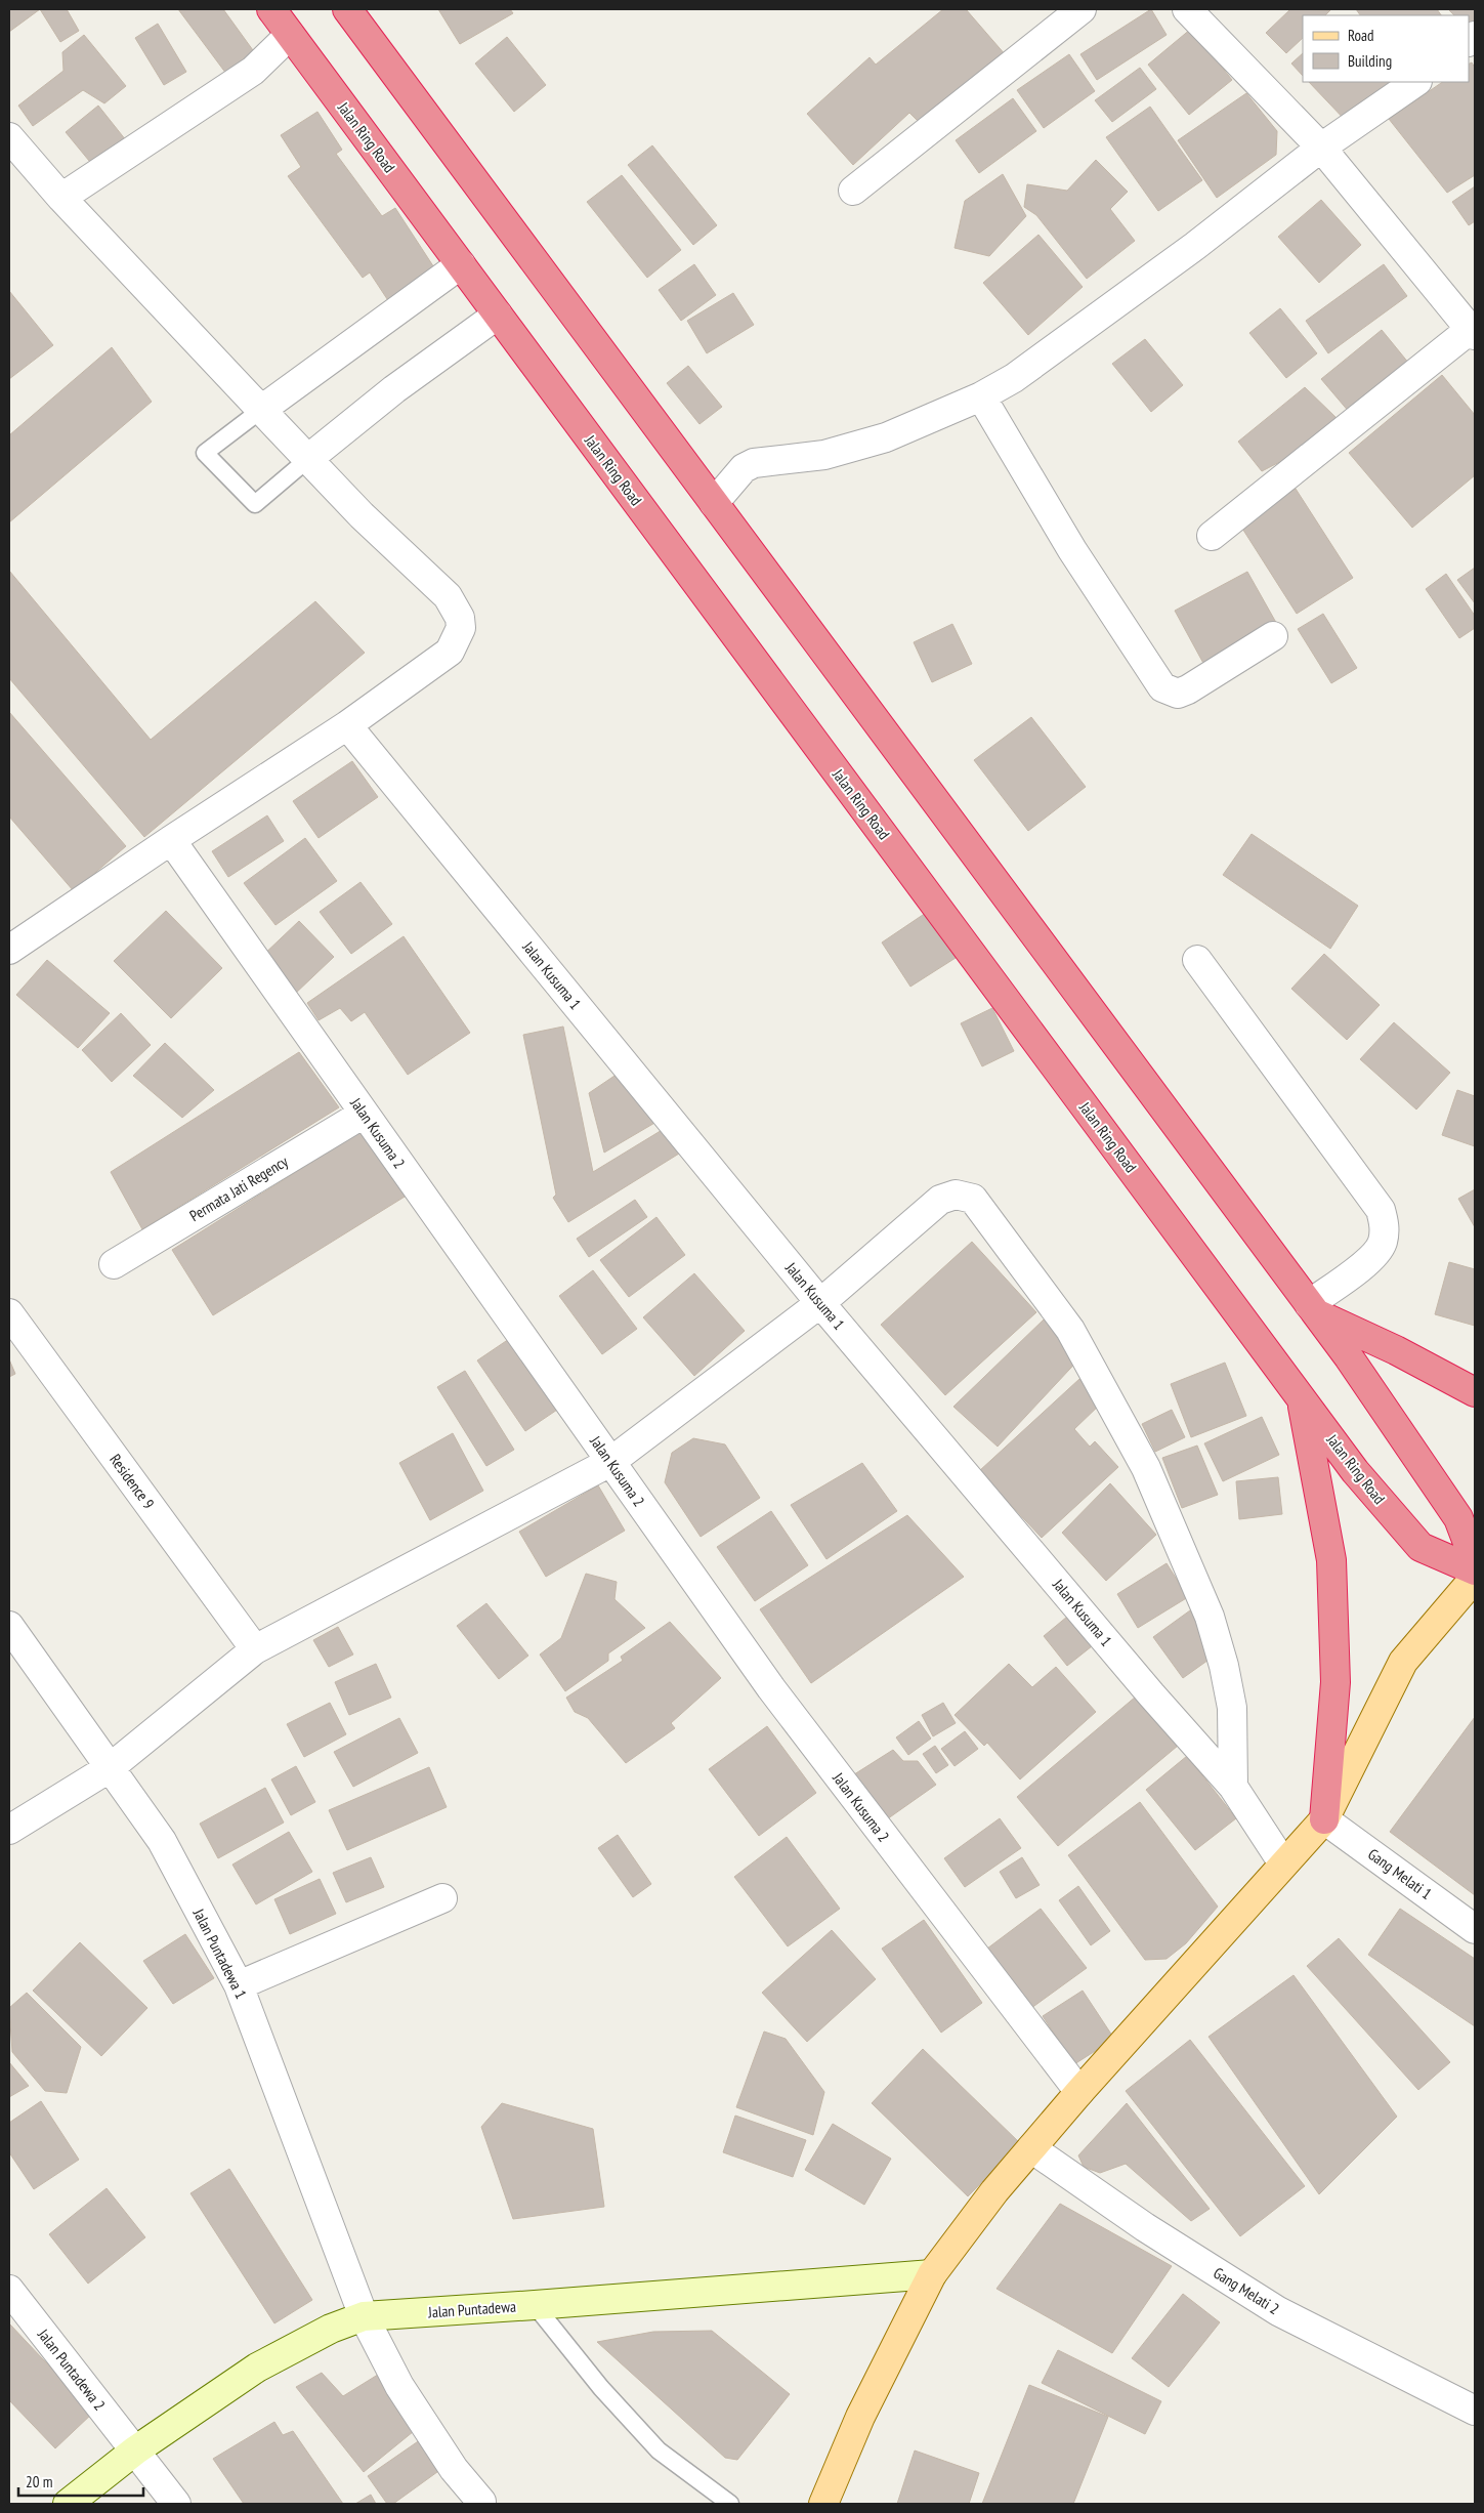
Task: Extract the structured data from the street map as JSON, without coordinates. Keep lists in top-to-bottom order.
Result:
{
  "streets": {
    "highway": ["Jalan Ring Road"],
    "street": [
      "Jalan Kusuma 1",
      "Jalan Kusuma 2",
      "Permata Jati Regency",
      "Residence 9",
      "Gang Melati 1",
      "Jalan Puntadewa 1",
      "Gang Melati 2",
      "Jalan Puntadewa",
      "Jalan Puntadewa 2"
    ]
  },
  "crossings": [
    ["Jalan Kusuma 2", "Permata Jati Regency"],
    ["Jalan Puntadewa 1", "Jalan Puntadewa"],
    ["Jalan Puntadewa", "Jalan Puntadewa 2"]
  ],
  "legend": ["Road", "Building"],
  "scale_bar": "20 m"
}
